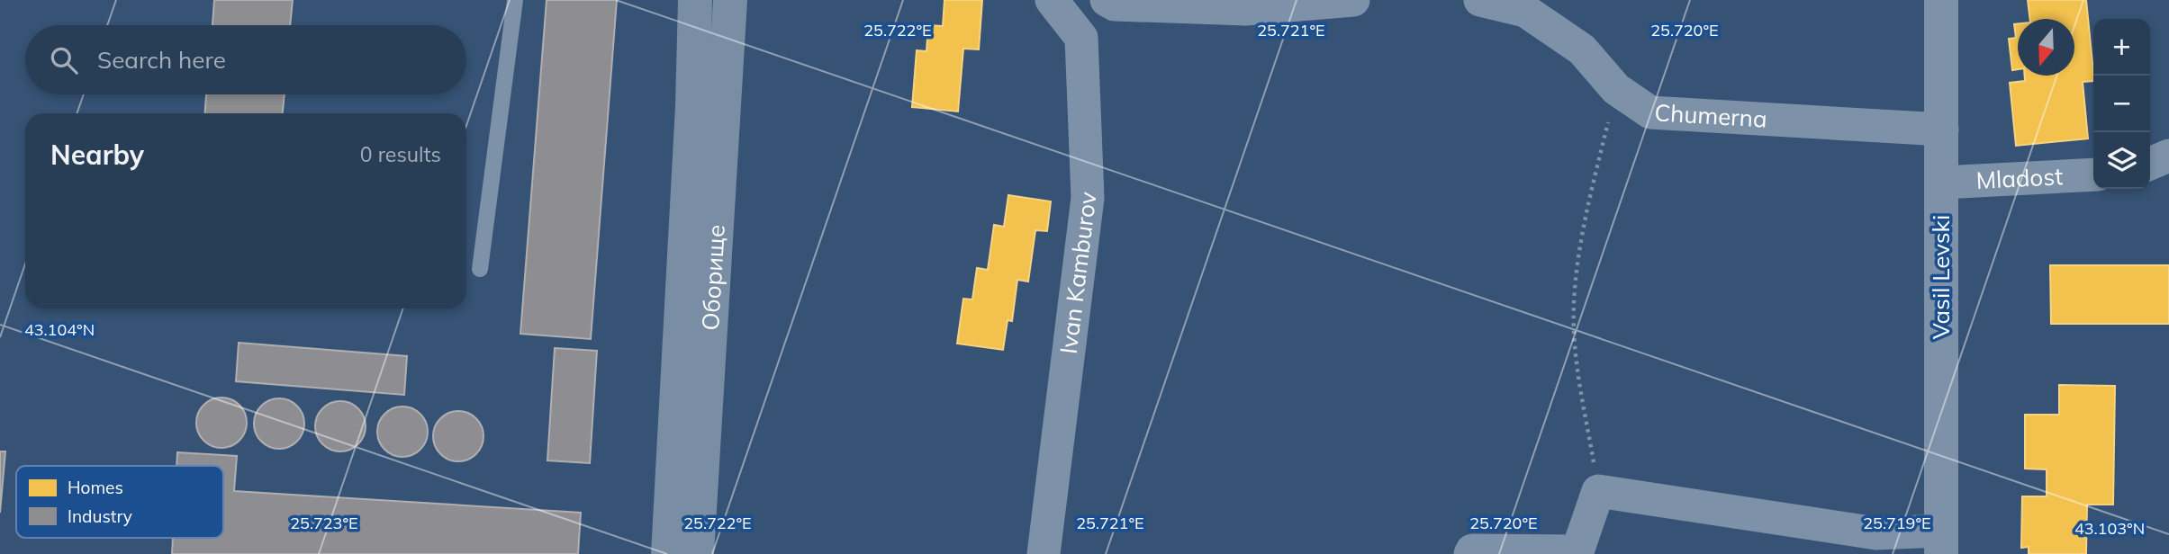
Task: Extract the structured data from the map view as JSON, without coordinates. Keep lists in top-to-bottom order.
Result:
{
  "streets": {
    "main road": ["Оборище"],
    "street": [
      "Chumerna",
      "Mladost",
      "Ivan Kamburov",
      "Vasil Levski"
    ]
  },
  "crossings": [
    ["Chumerna", "Vasil Levski"],
    ["Mladost", "Vasil Levski"]
  ],
  "legend": ["Homes", "Industry"],
  "north": "bottom",
  "page": {
    "map_buttons": ["+", "−"],
    "search": "Search here",
    "heading": ["Nearby", "0 results"]
  },
  "coordinates": [
    "25.722°E",
    "25.721°E",
    "25.720°E",
    "43.104°N",
    "25.723°E",
    "25.719°E",
    "43.103°N"
  ]
}
